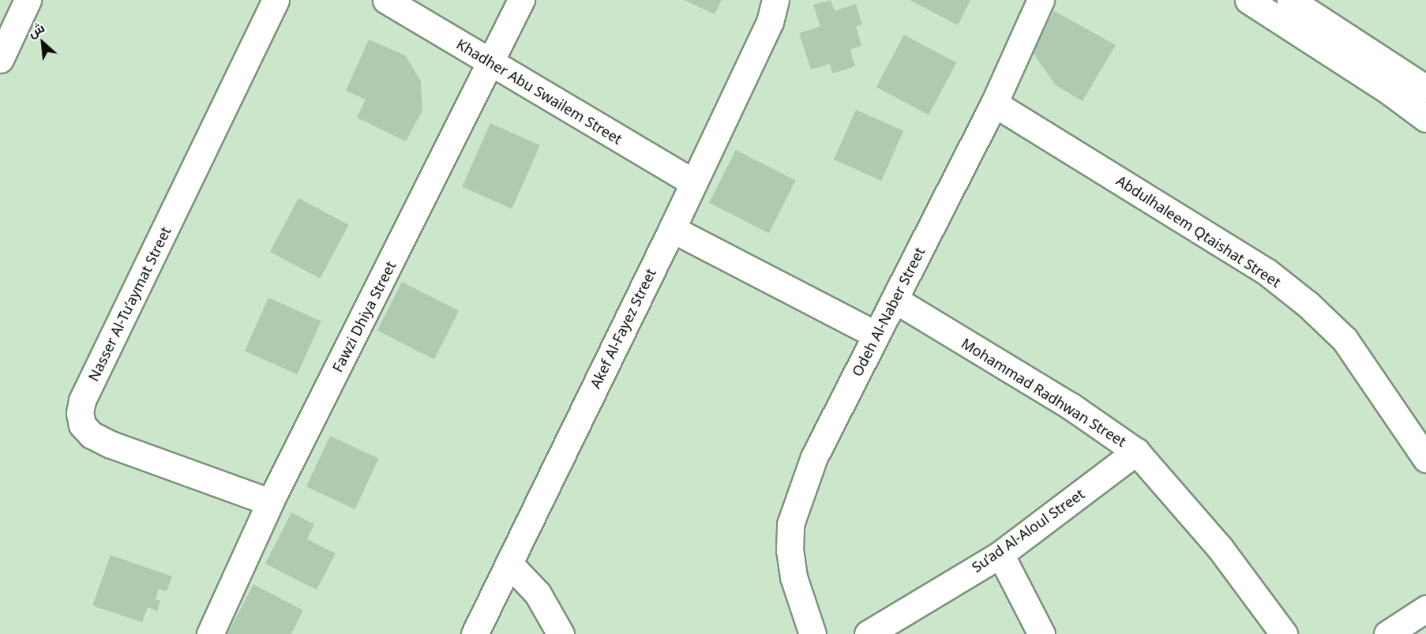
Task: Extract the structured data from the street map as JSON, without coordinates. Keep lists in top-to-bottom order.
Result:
{
  "streets": {
    "street": [
      "Khadher Abu Swailem Street",
      "Abdulhaleem Qtaishat Street",
      "Nasser Al-Tu’aymat Street",
      "Odeh Al-Naber Street",
      "Fawzi Dhiya Street",
      "Akef Al-Fayez Street",
      "Mohammad Radhwan Street",
      "Su’ad Al-Aloul Street"
    ]
  },
  "crossings": [
    ["Khadher Abu Swailem Street", "Fawzi Dhiya Street"],
    ["Khadher Abu Swailem Street", "Akef Al-Fayez Street"],
    ["Abdulhaleem Qtaishat Street", "Odeh Al-Naber Street"],
    ["Nasser Al-Tu’aymat Street", "Fawzi Dhiya Street"],
    ["Odeh Al-Naber Street", "Mohammad Radhwan Street"],
    ["Mohammad Radhwan Street", "Su’ad Al-Aloul Street"]
  ],
  "north": "top left"
}
